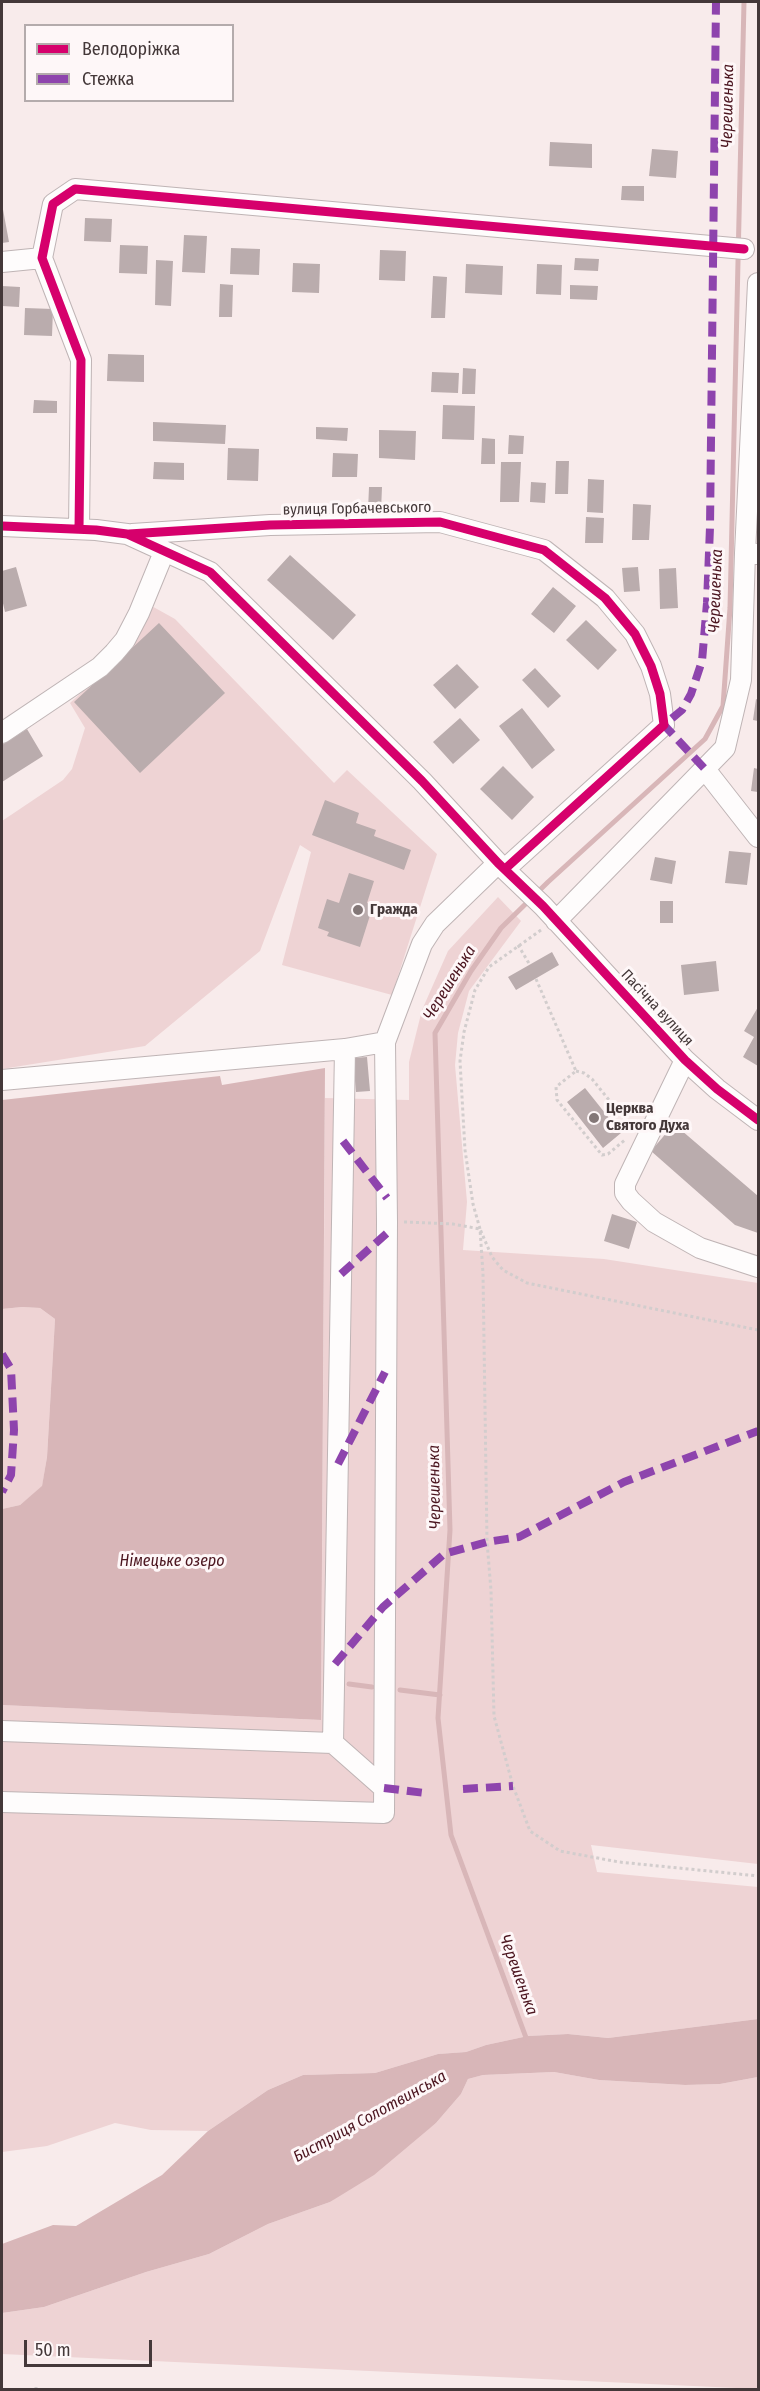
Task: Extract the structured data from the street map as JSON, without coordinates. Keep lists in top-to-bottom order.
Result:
{
  "streets": {
    "street": ["вулиця Горбачевського", "Пасічна вулиця"]
  },
  "crossings": [
    ["вулиця Горбачевського", "Пасічна вулиця"]
  ],
  "water": ["Черешенька", "Німецьке озеро", "Бистриця Солотвинська"],
  "places": ["Гражда", "Церква Святого Духа"],
  "legend": ["Велодоріжка", "Стежка"],
  "scale_bar": "50 m"
}
